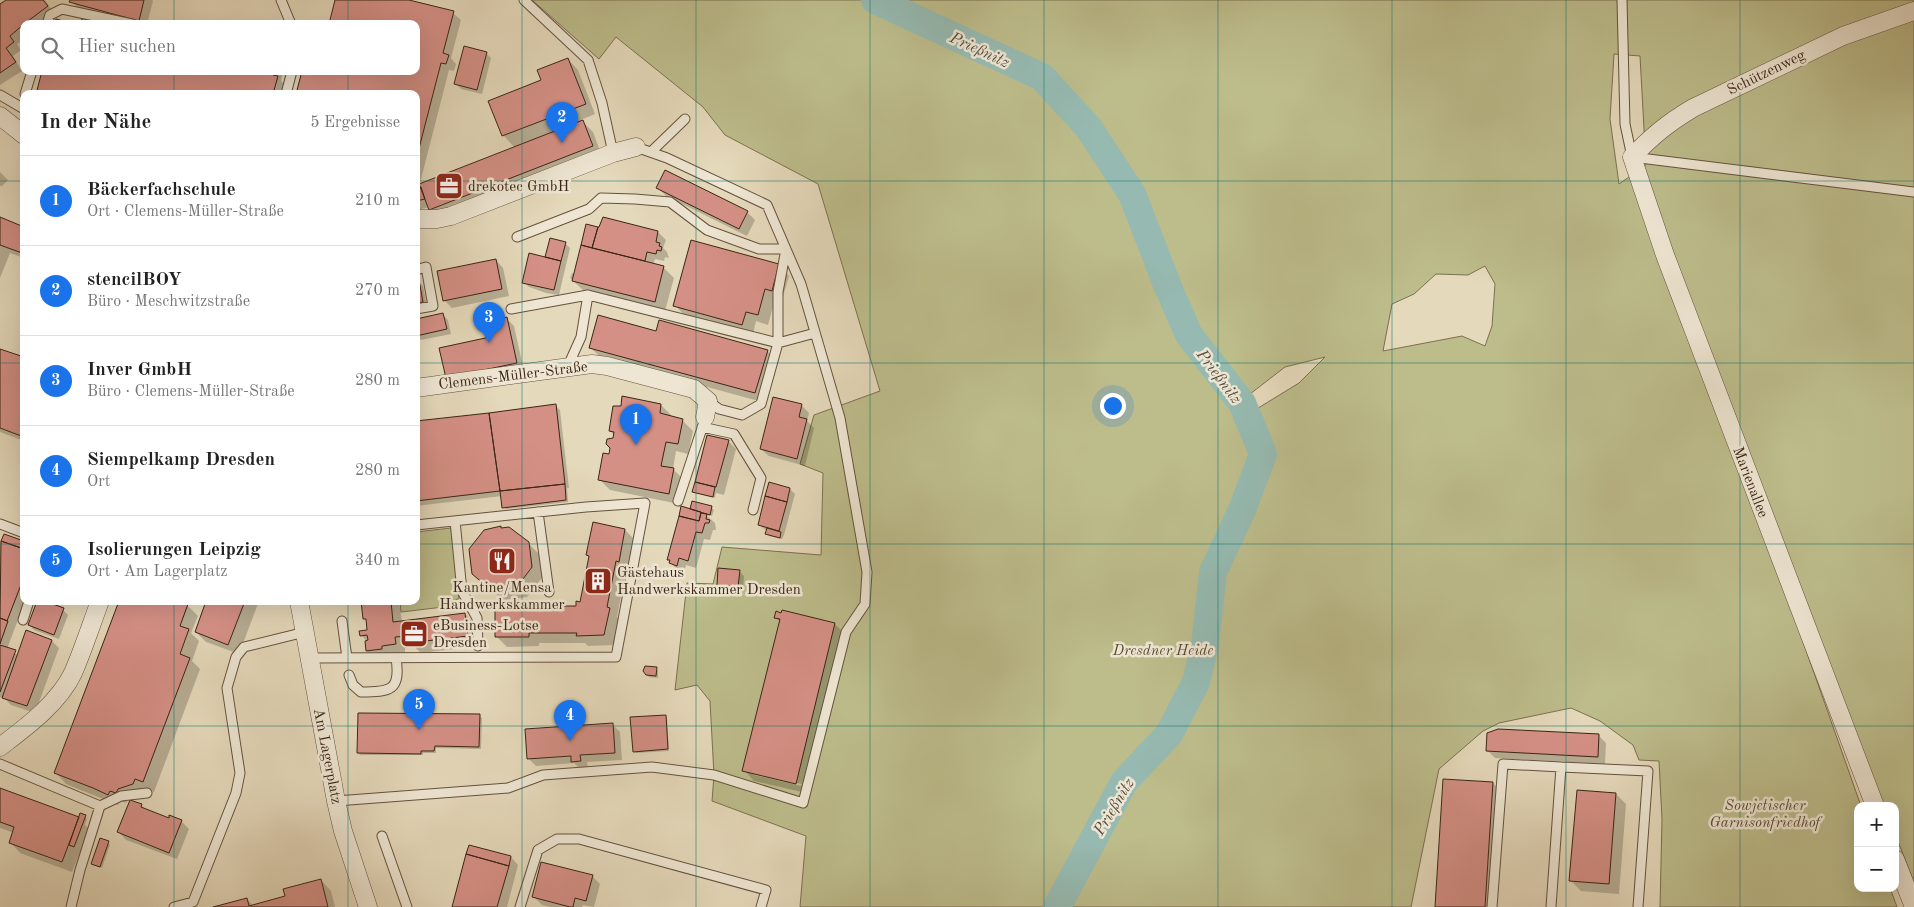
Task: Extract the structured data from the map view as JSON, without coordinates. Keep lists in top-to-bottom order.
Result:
{
  "streets": {
    "street": [
      "Schützenweg",
      "Clemens-Müller-Straße",
      "Marienallee",
      "Am Lagerplatz"
    ]
  },
  "crossings": [
    ["Schützenweg", "Marienallee"]
  ],
  "water": ["Prießnitz"],
  "parks": ["Dresdner Heide", "Sowjetischer Garnisonfriedhof"],
  "places": {
    "office": ["drekotec GmbH", "eBusiness-Lotse Dresden"],
    "restaurant": ["Kantine/Mensa Handwerkskammer"],
    "building": ["Gästehaus Handwerkskammer Dresden"]
  },
  "page": {
    "search": "Hier suchen",
    "heading": ["In der Nähe", "5 Ergebnisse"],
    "pins": [
      "2",
      "3",
      "1",
      "5",
      "4"
    ],
    "list": [
      {
        "mark": "1",
        "name": "Bäckerfachschule",
        "note": "Ort · Clemens-Müller-Straße",
        "value": "210 m"
      },
      {
        "mark": "2",
        "name": "stencilBOY",
        "note": "Büro · Meschwitzstraße",
        "value": "270 m"
      },
      {
        "mark": "3",
        "name": "Inver GmbH",
        "note": "Büro · Clemens-Müller-Straße",
        "value": "280 m"
      },
      {
        "mark": "4",
        "name": "Siempelkamp Dresden",
        "note": "Ort",
        "value": "280 m"
      },
      {
        "mark": "5",
        "name": "Isolierungen Leipzig",
        "note": "Ort · Am Lagerplatz",
        "value": "340 m"
      }
    ],
    "map_buttons": ["+", "−"]
  }
}
